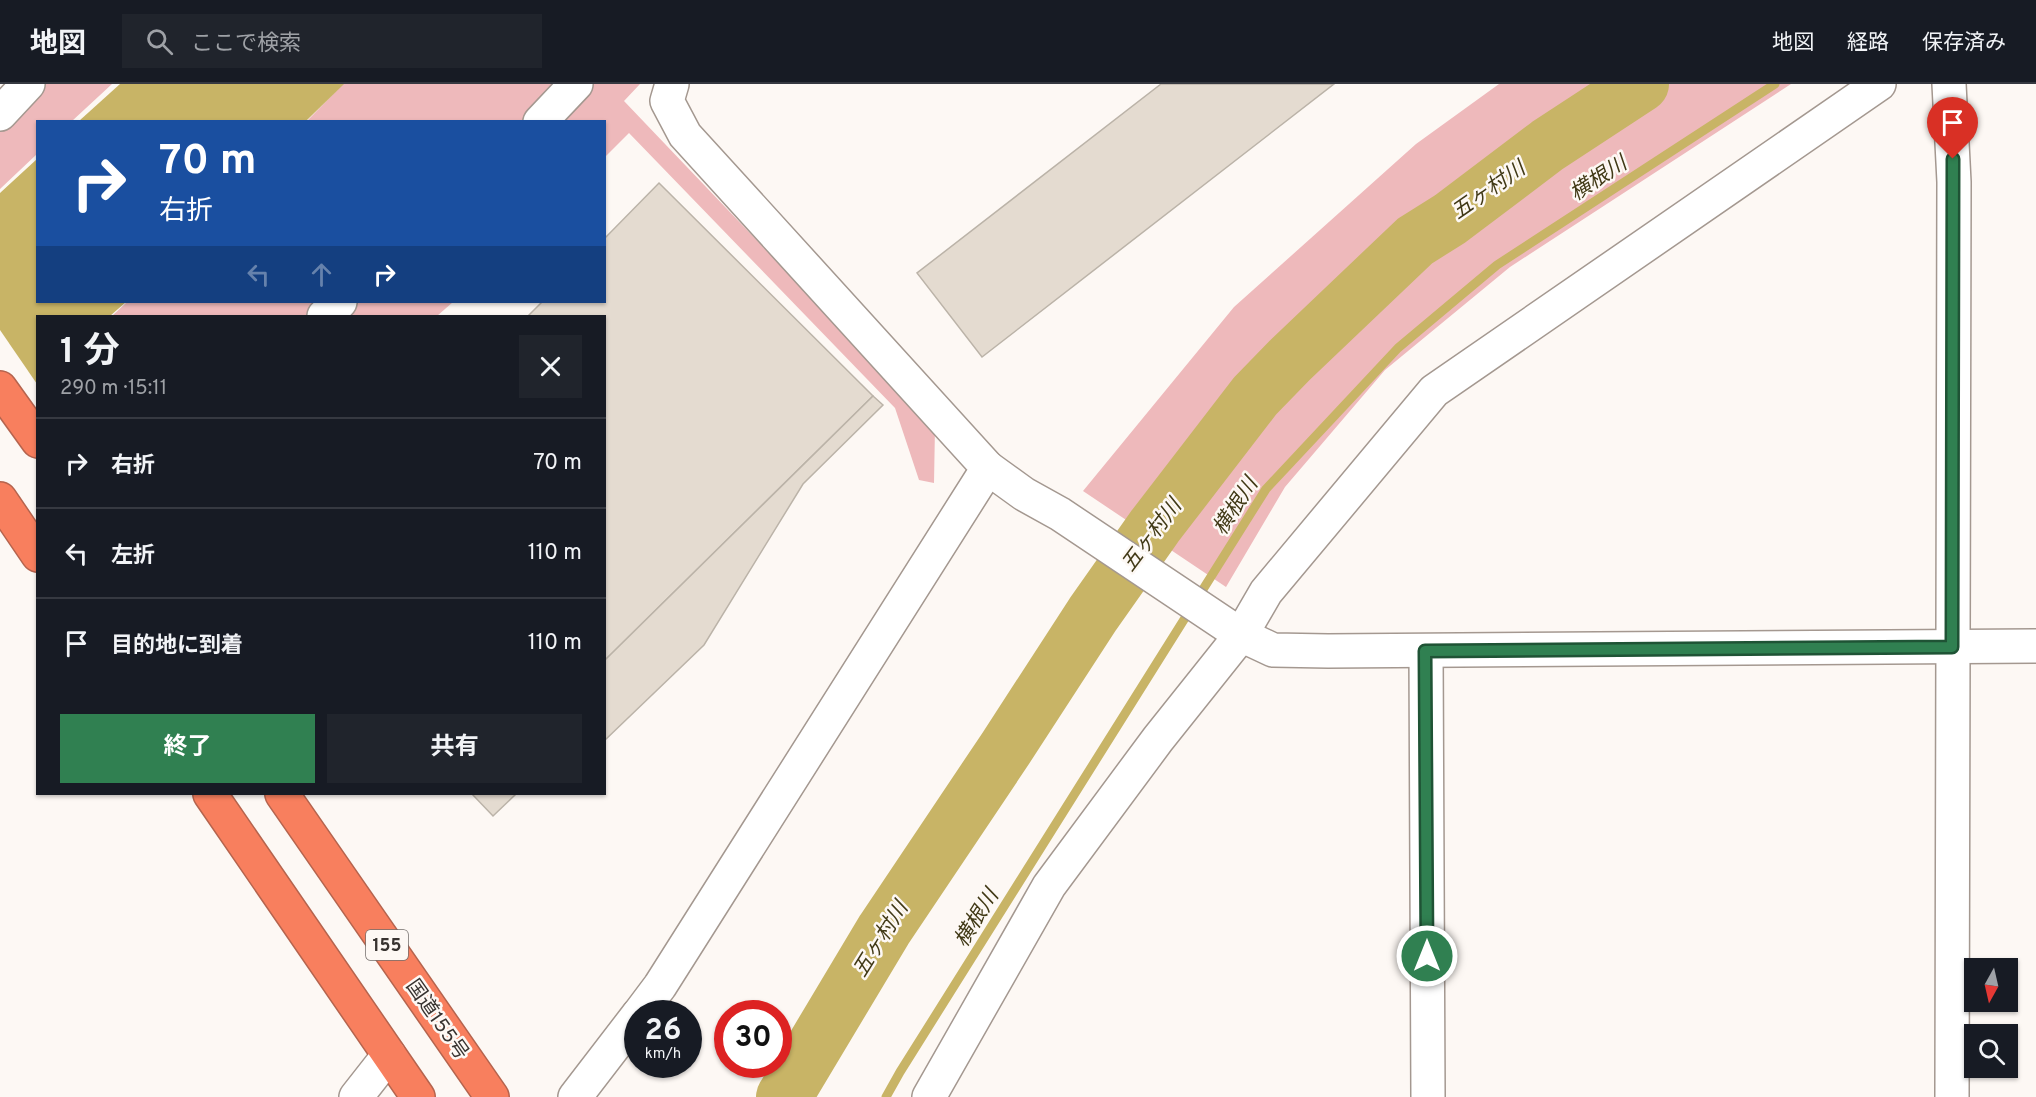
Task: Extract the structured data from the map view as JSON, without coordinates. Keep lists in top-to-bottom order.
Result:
{
  "streets": {
    "highway": ["155", "国道155号"]
  },
  "water": ["横根川", "五ヶ村川"],
  "north": "bottom",
  "page": {
    "header": "地図",
    "search": "ここで検索",
    "nav": ["地図", "経路", "保存済み"],
    "turn": ["70 m", "右折"],
    "heading": ["1 分", "290 m · 15:11"],
    "list": [
      {
        "name": "右折",
        "value": "70 m"
      },
      {
        "name": "左折",
        "value": "110 m"
      },
      {
        "name": "目的地に到着",
        "value": "110 m"
      }
    ],
    "buttons": ["終了", "共有"],
    "speed": "26 km/h",
    "limit": "30"
  }
}
